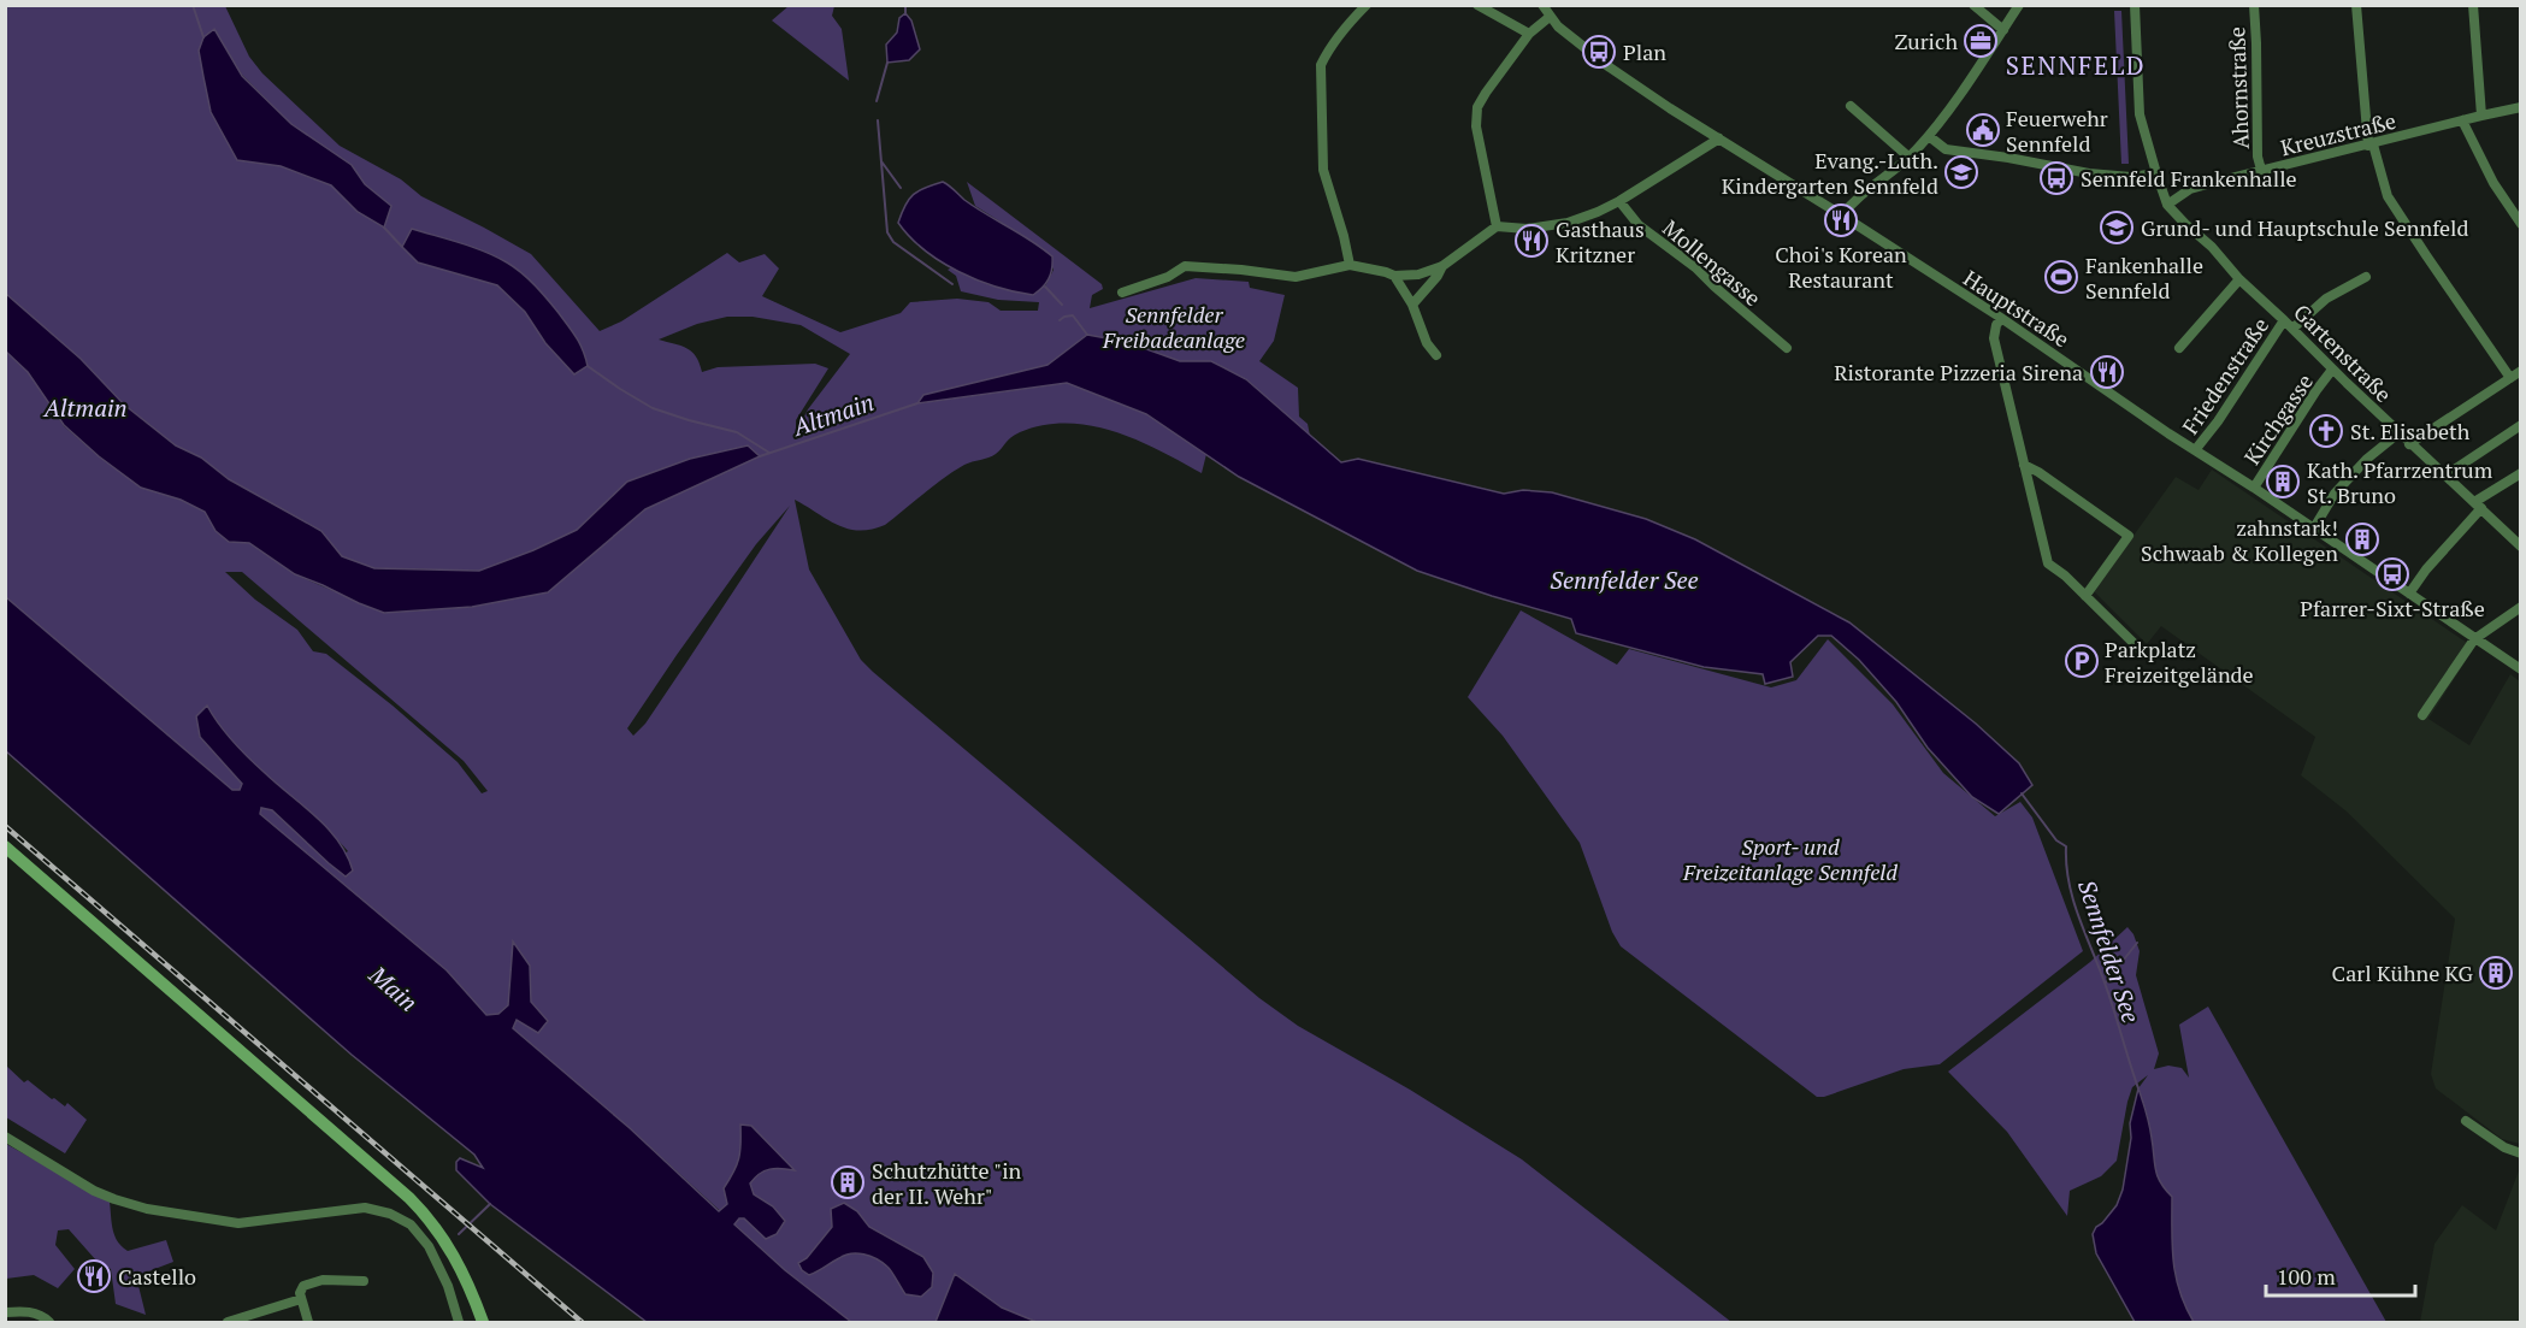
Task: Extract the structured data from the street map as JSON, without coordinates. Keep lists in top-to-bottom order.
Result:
{
  "streets": {
    "street": [
      "Ahornstraße",
      "Kreuzstraße",
      "Mollengasse",
      "Hauptstraße",
      "Gartenstraße",
      "Friedenstraße",
      "Kirchgasse"
    ]
  },
  "crossings": [
    ["Ahornstraße", "Kreuzstraße"],
    ["Kreuzstraße", "Gartenstraße"],
    ["Hauptstraße", "Friedenstraße"],
    ["Hauptstraße", "Kirchgasse"],
    ["Gartenstraße", "Friedenstraße"],
    ["Gartenstraße", "Kirchgasse"]
  ],
  "districts": ["SENNFELD"],
  "water": ["Altmain", "Sennfelder See", "Main"],
  "parks": ["Sennfelder Freibadeanlage", "Sport- und Freizeitanlage Sennfeld"],
  "places": {
    "office": ["Zurich"],
    "bus stop": ["Plan", "Sennfeld Frankenhalle", "Pfarrer-Sixt-Straße"],
    "public building": ["Feuerwehr Sennfeld"],
    "school or university": ["Evang.-Luth. Kindergarten Sennfeld", "Grund- und Hauptschule Sennfeld"],
    "restaurant": [
      "Choi's Korean Restaurant",
      "Gasthaus Kritzner",
      "Ristorante Pizzeria Sirena",
      "Castello"
    ],
    "sports": ["Fankenhalle Sennfeld"],
    "church": ["St. Elisabeth"],
    "building": [
      "Kath. Pfarrzentrum St. Bruno",
      "zahnstark! Schwaab & Kollegen",
      "Carl Kühne KG",
      "Schutzhütte \"in der II. Wehr\""
    ],
    "parking": ["Parkplatz Freizeitgelände"]
  },
  "scale_bar": "100 m"
}
